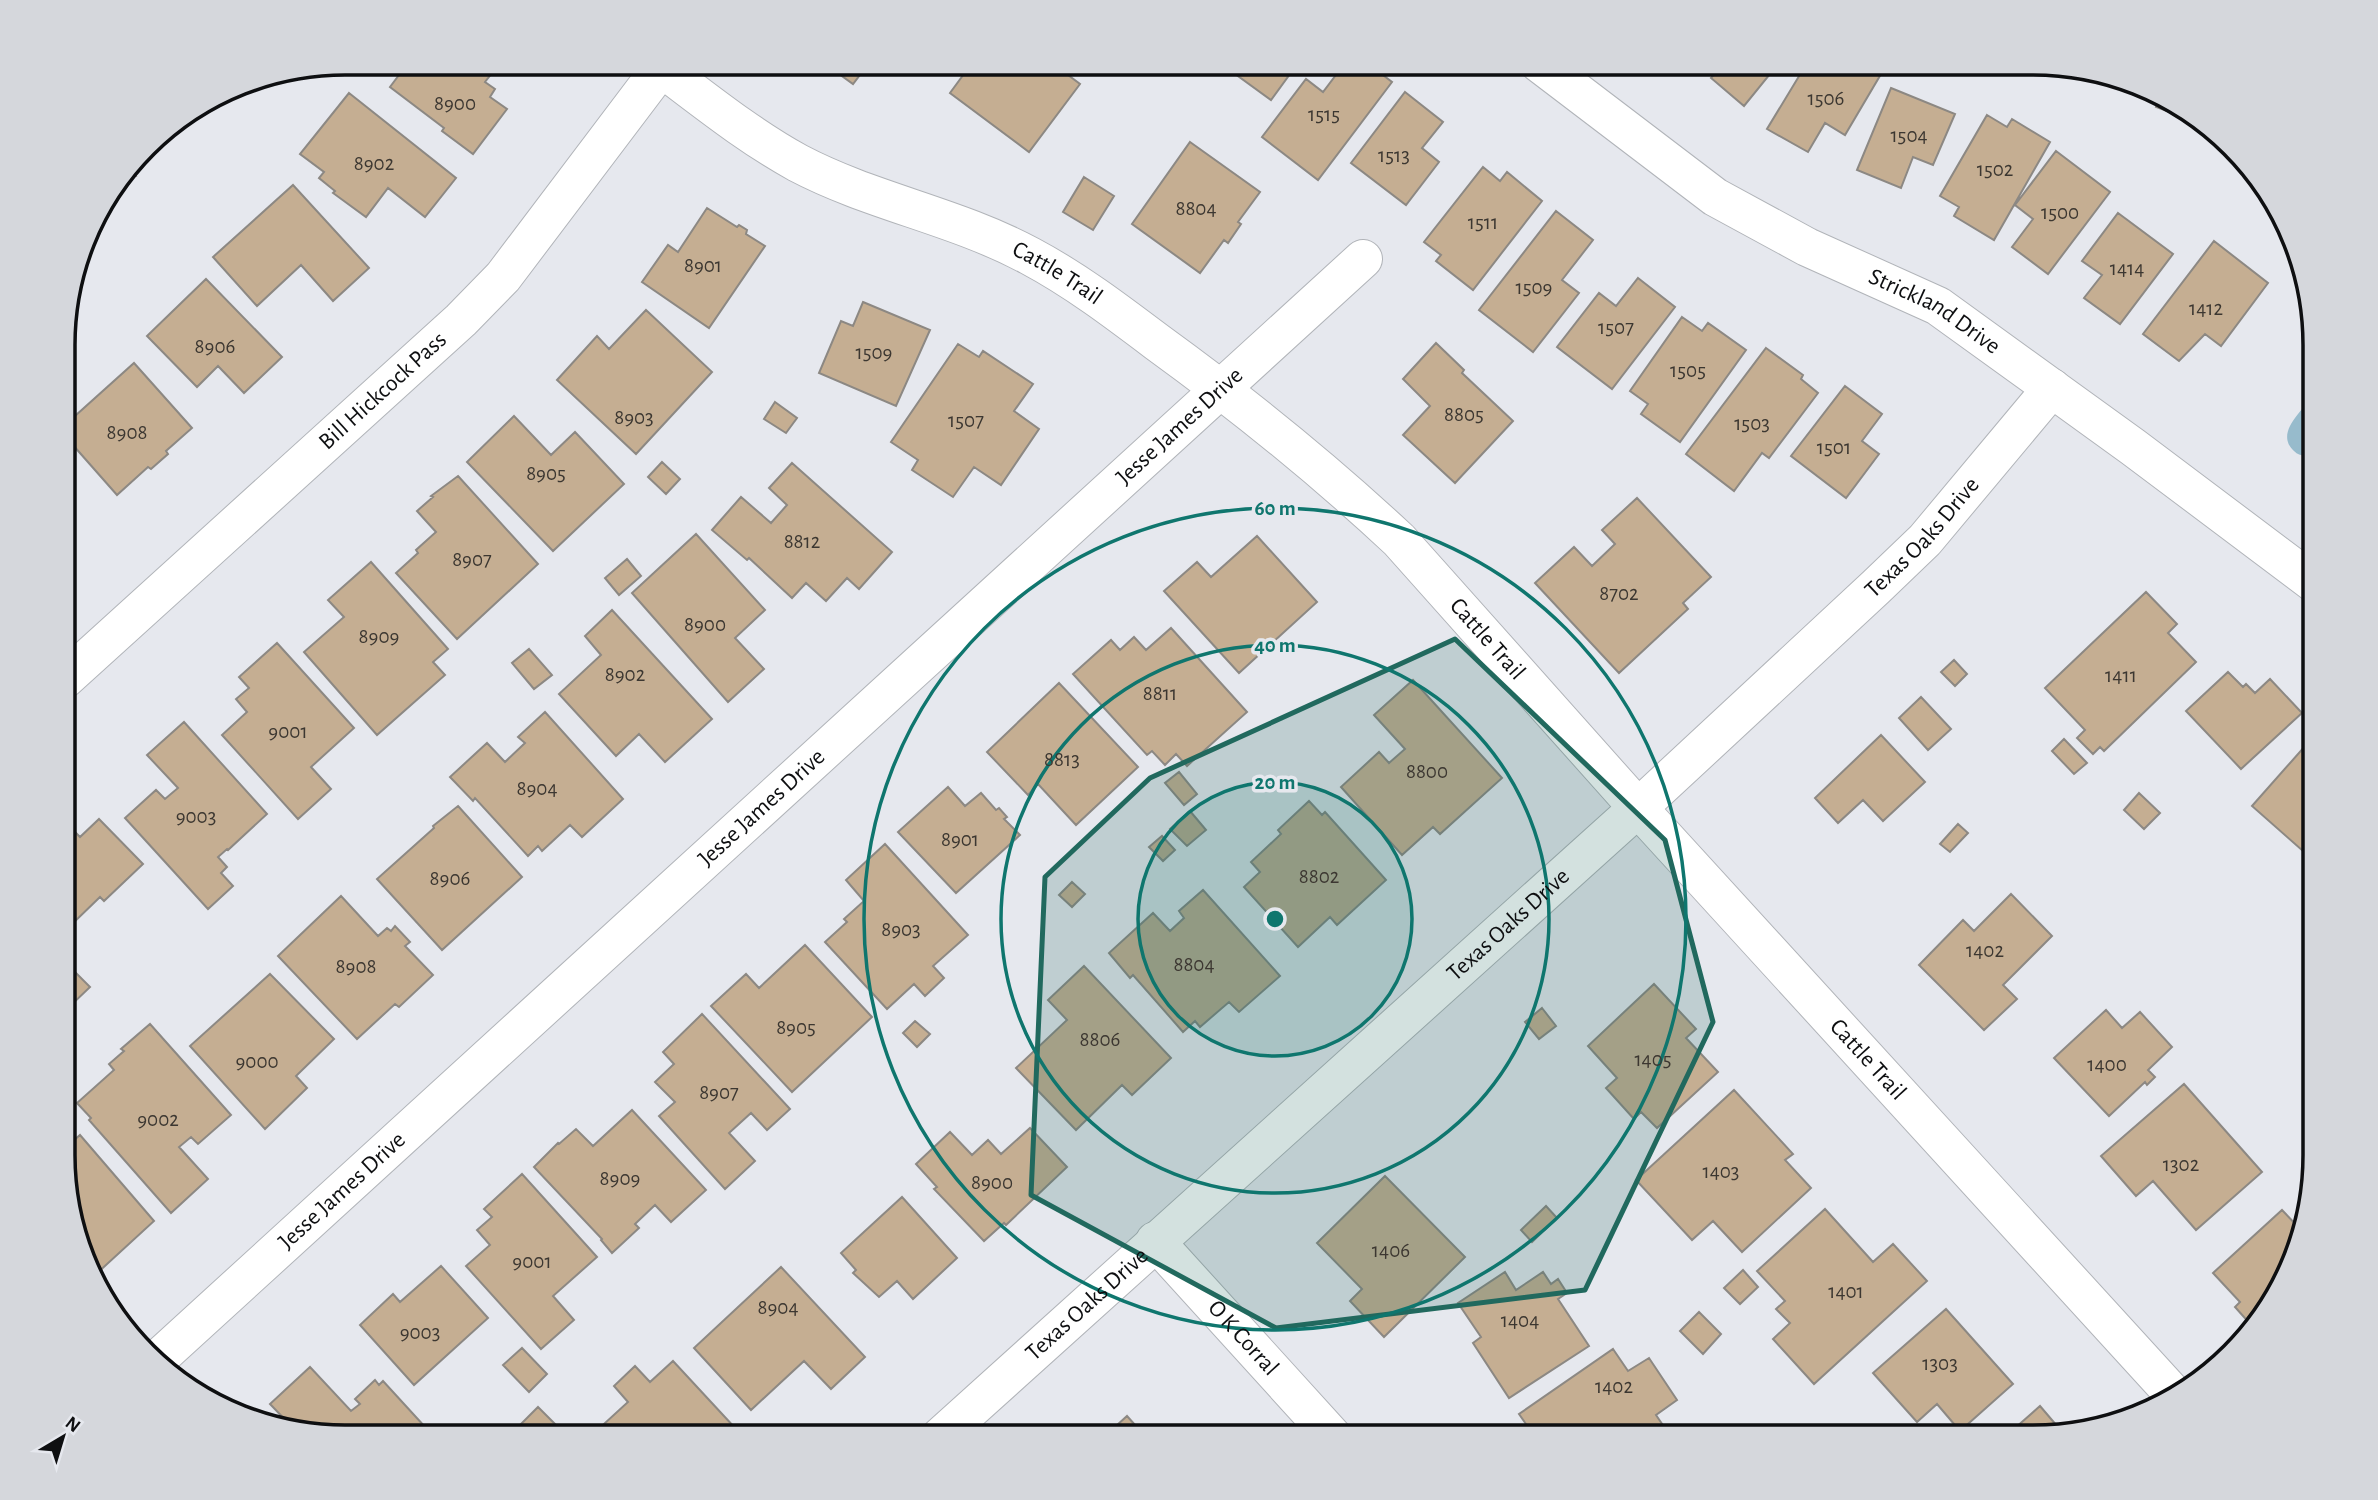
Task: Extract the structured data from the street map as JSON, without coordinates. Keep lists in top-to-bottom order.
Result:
{
  "streets": {
    "street": [
      "Cattle Trail",
      "Strickland Drive",
      "Bill Hickcock Pass",
      "Jesse James Drive",
      "Texas Oaks Drive",
      "O K Corral"
    ]
  },
  "crossings": [
    ["Cattle Trail", "Jesse James Drive"],
    ["Cattle Trail", "Texas Oaks Drive"],
    ["Strickland Drive", "Texas Oaks Drive"],
    ["Texas Oaks Drive", "O K Corral"]
  ],
  "house_numbers": [
    "1506",
    "8900",
    "1515",
    "1504",
    "1513",
    "8902",
    "1502",
    "8804",
    "1500",
    "1511",
    "8901",
    "1414",
    "1509",
    "1412",
    "1507",
    "8906",
    "1509",
    "1505",
    "8805",
    "8903",
    "1507",
    "1503",
    "8908",
    "1501",
    "8905",
    "8812",
    "8907",
    "8702",
    "8900",
    "8909",
    "8902",
    "1411",
    "8811",
    "9001",
    "8813",
    "8800",
    "8904",
    "9003",
    "8901",
    "8802",
    "8906",
    "8903",
    "1402",
    "8804",
    "8908",
    "8905",
    "8806",
    "1405",
    "9000",
    "1400",
    "8907",
    "9002",
    "1302",
    "1403",
    "8909",
    "8900",
    "1406",
    "9001",
    "1401",
    "8904",
    "1404",
    "9003",
    "1303",
    "1402"
  ],
  "north": "top right",
  "rings": ["60 m", "40 m", "20 m"]
}
